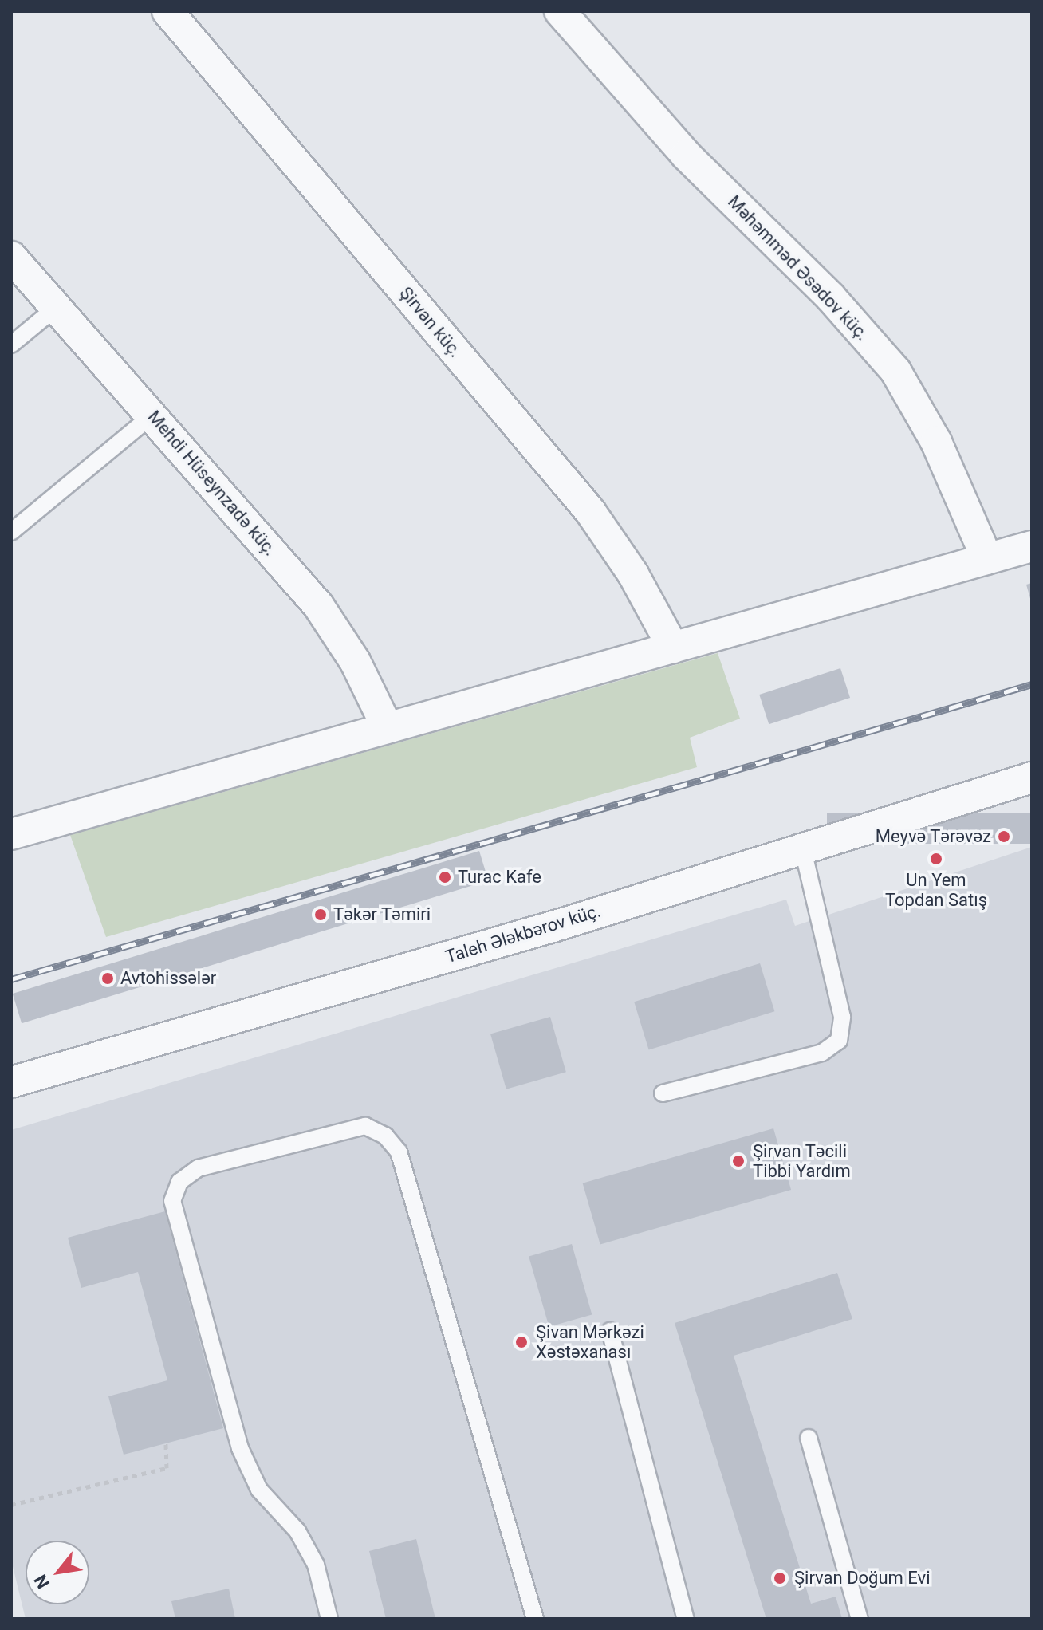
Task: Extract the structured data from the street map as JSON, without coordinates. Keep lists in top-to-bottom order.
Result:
{
  "streets": {
    "street": [
      "Məhəmməd Əsədov küç.",
      "Şirvan küç.",
      "Mehdi Hüseynzadə küç.",
      "Taleh Ələkbərov küç."
    ]
  },
  "places": [
    "Meyvə Tərəvəz",
    "Un Yem Topdan Satış",
    "Turac Kafe",
    "Təkər Təmiri",
    "Avtohissələr",
    "Şirvan Təcili Tibbi Yardım",
    "Şivan Mərkəzi Xəstəxanası",
    "Şirvan Doğum Evi"
  ],
  "north": "bottom left"
}
